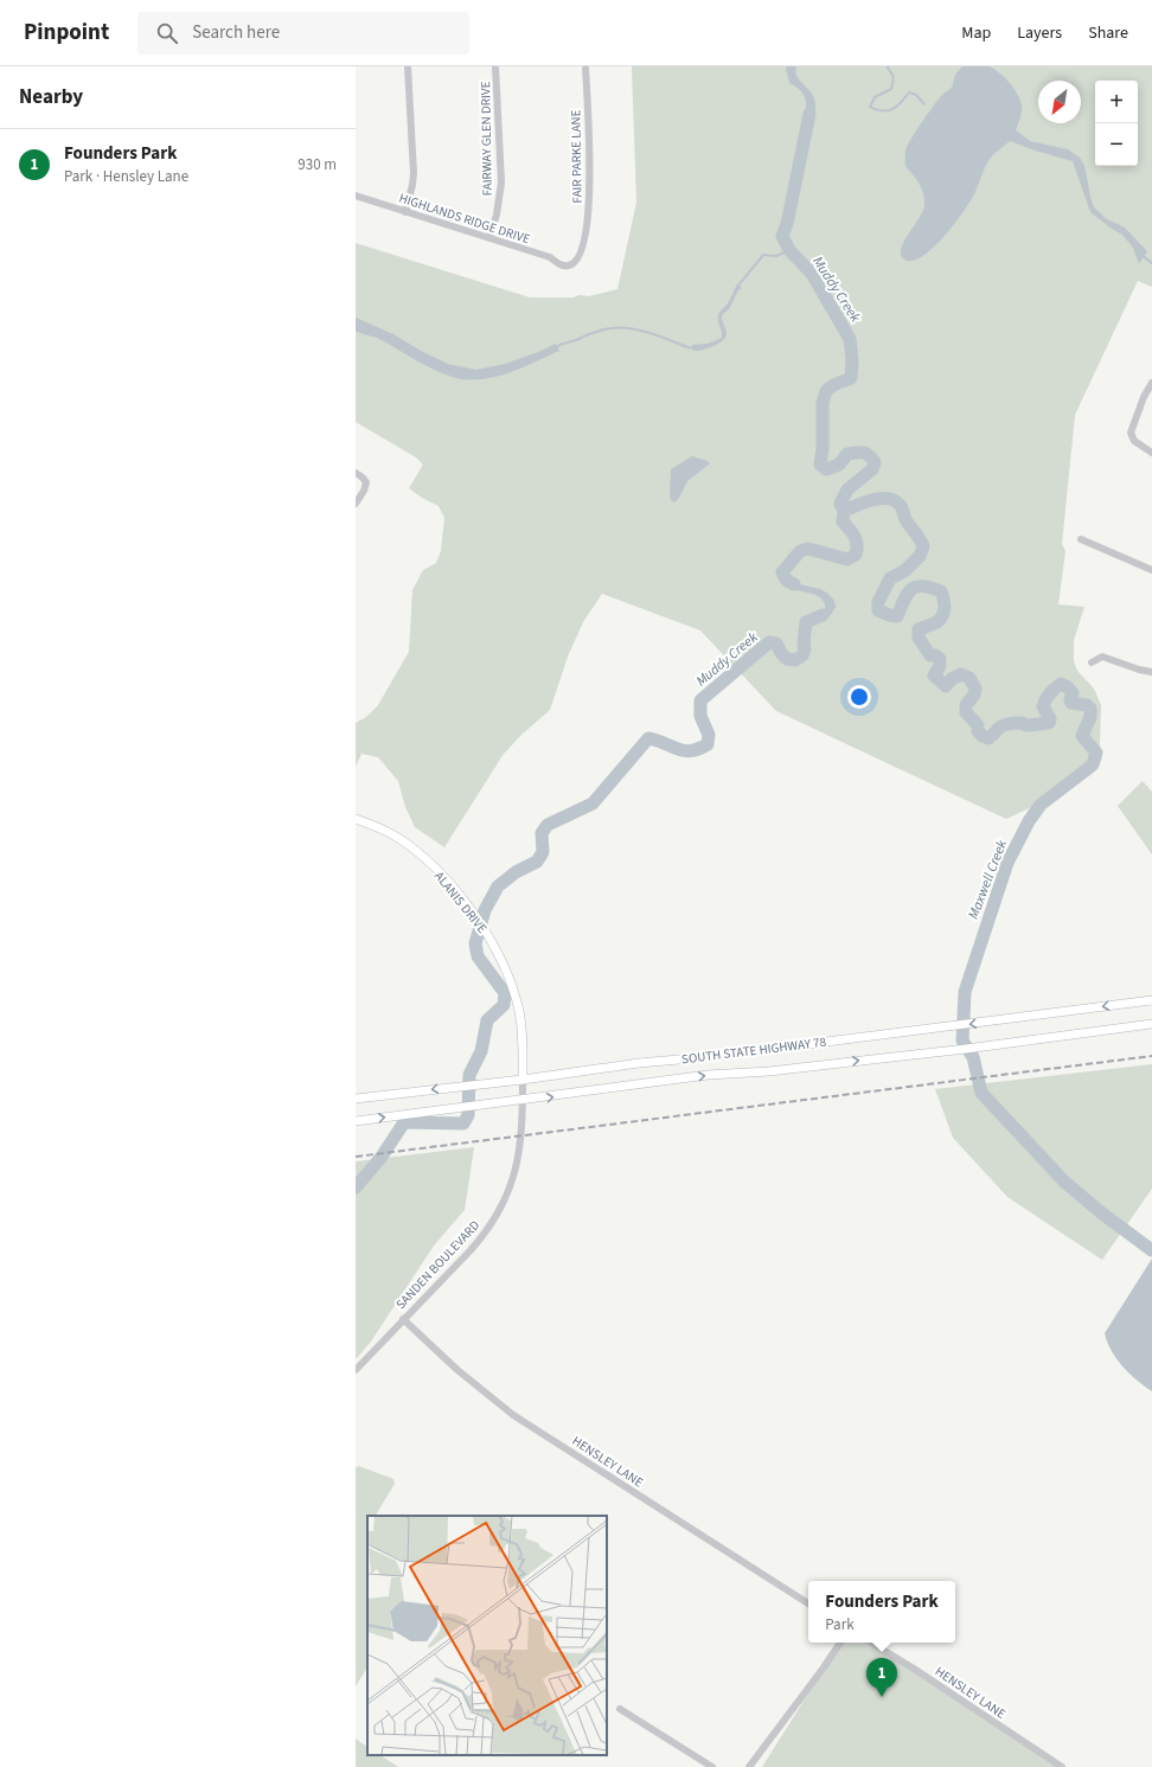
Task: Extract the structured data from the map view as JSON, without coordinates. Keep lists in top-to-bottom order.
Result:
{
  "streets": {
    "main road": ["ALANIS DRIVE", "SOUTH STATE HIGHWAY 78"],
    "street": [
      "FAIRWAY GLEN DRIVE",
      "FAIR PARKE LANE",
      "HIGHLANDS RIDGE DRIVE",
      "SANDEN BOULEVARD",
      "HENSLEY LANE"
    ]
  },
  "crossings": [
    ["FAIRWAY GLEN DRIVE", "HIGHLANDS RIDGE DRIVE"],
    ["FAIR PARKE LANE", "HIGHLANDS RIDGE DRIVE"],
    ["ALANIS DRIVE", "SOUTH STATE HIGHWAY 78"],
    ["ALANIS DRIVE", "SANDEN BOULEVARD"],
    ["SOUTH STATE HIGHWAY 78", "SANDEN BOULEVARD"],
    ["SANDEN BOULEVARD", "HENSLEY LANE"]
  ],
  "water": ["Muddy Creek", "Maxwell Creek"],
  "north": "bottom left",
  "page": {
    "header": "Pinpoint",
    "search": "Search here",
    "nav": ["Map", "Layers", "Share"],
    "heading": "Nearby",
    "map_buttons": ["+", "−"],
    "list": [
      {
        "mark": "1",
        "name": "Founders Park",
        "note": "Park · Hensley Lane",
        "value": "930 m"
      }
    ],
    "popup": ["Founders Park", "Park"],
    "pins": "1"
  }
}
